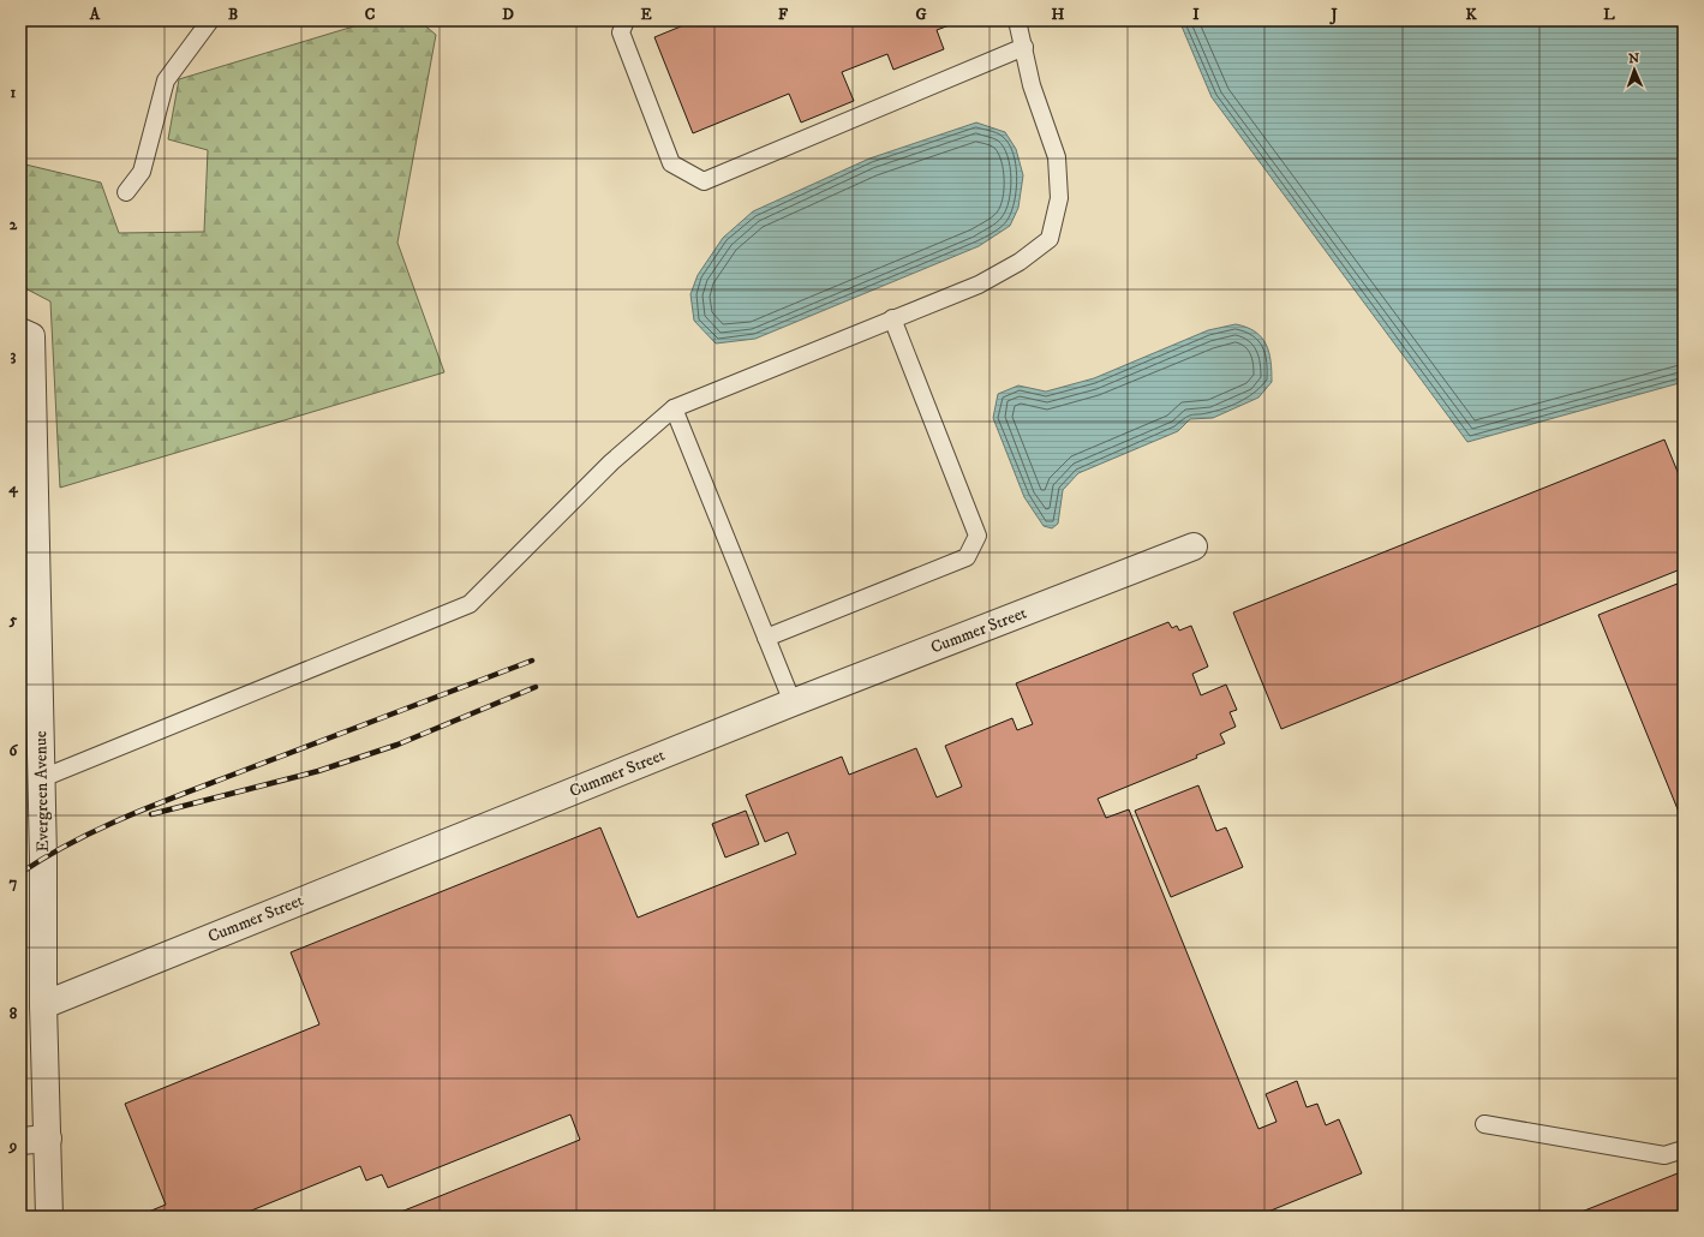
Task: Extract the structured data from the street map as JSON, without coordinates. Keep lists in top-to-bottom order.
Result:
{
  "streets": {
    "street": ["Cummer Street", "Evergreen Avenue"]
  },
  "crossings": [
    ["Cummer Street", "Evergreen Avenue"]
  ],
  "north": "top",
  "grid": {
    "columns": [
      "A",
      "B",
      "C",
      "D",
      "E",
      "F",
      "G",
      "H",
      "I",
      "J",
      "K",
      "L"
    ],
    "rows": [
      "1",
      "2",
      "3",
      "4",
      "5",
      "6",
      "7",
      "8",
      "9"
    ]
  }
}
